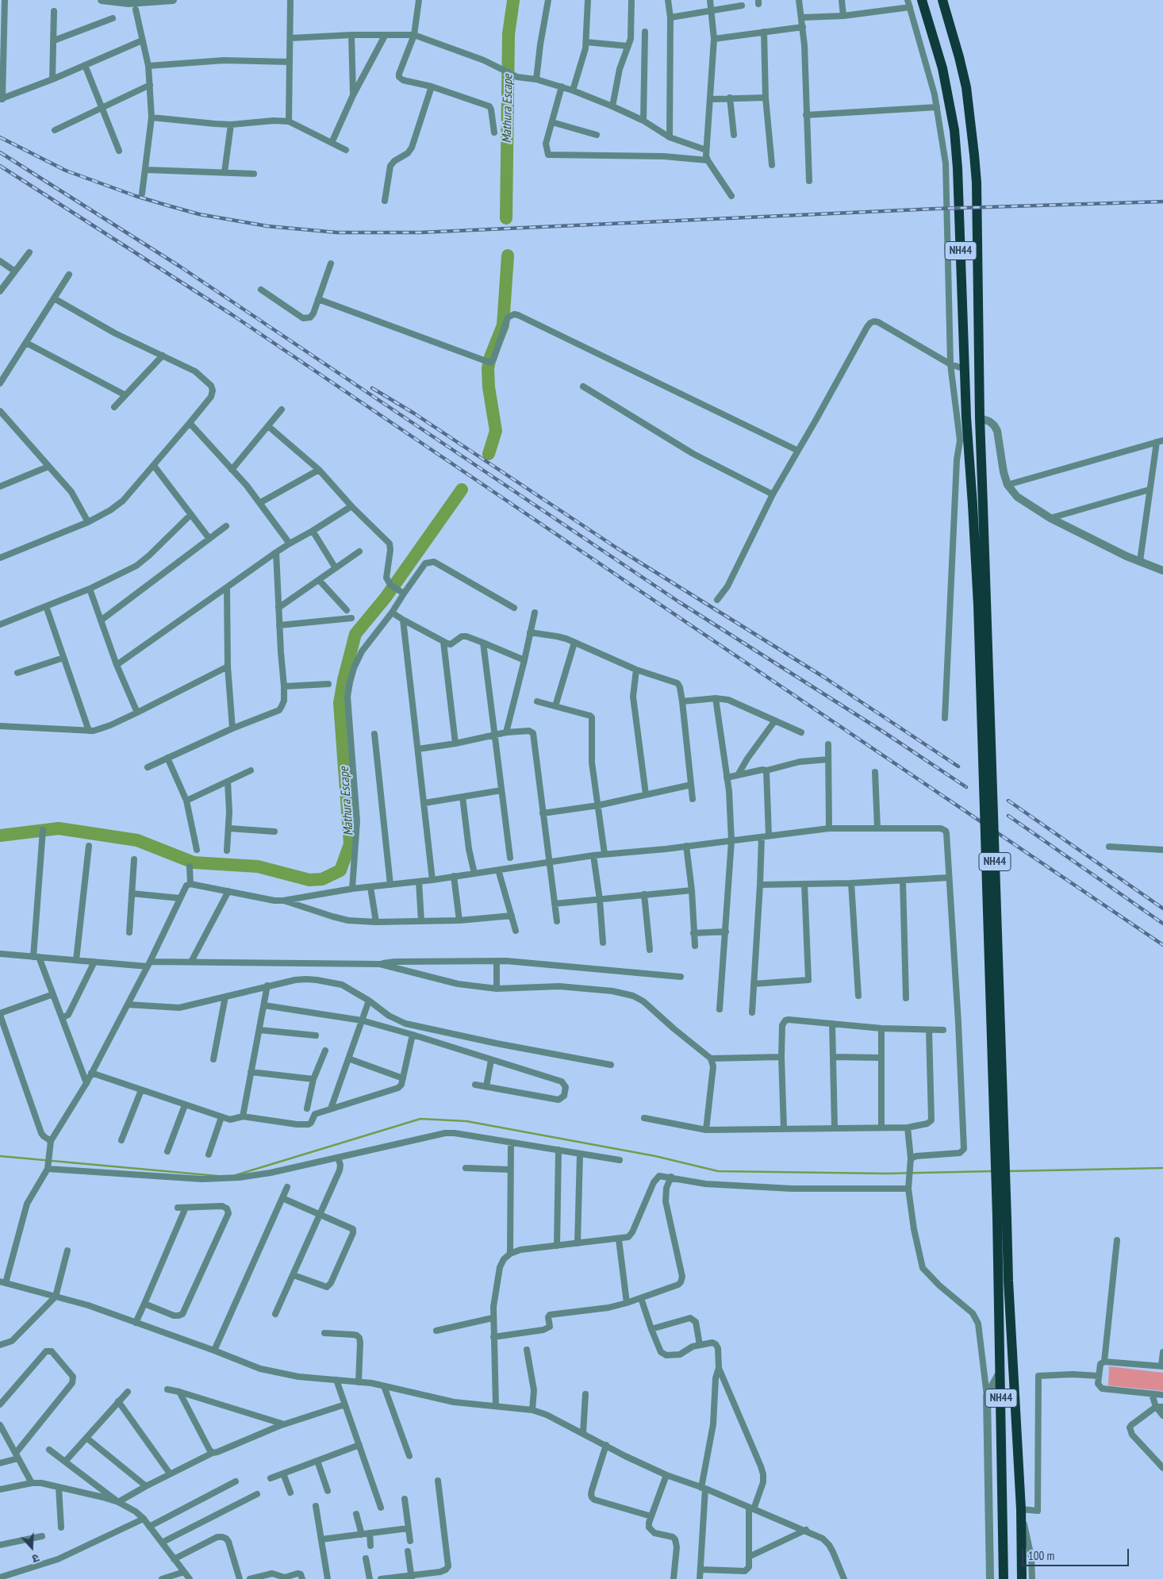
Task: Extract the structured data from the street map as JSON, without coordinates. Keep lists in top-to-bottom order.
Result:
{
  "streets": {
    "highway": ["NH44"]
  },
  "water": ["Mathura Escape"],
  "scale_bar": "100 m",
  "north": "bottom"
}
